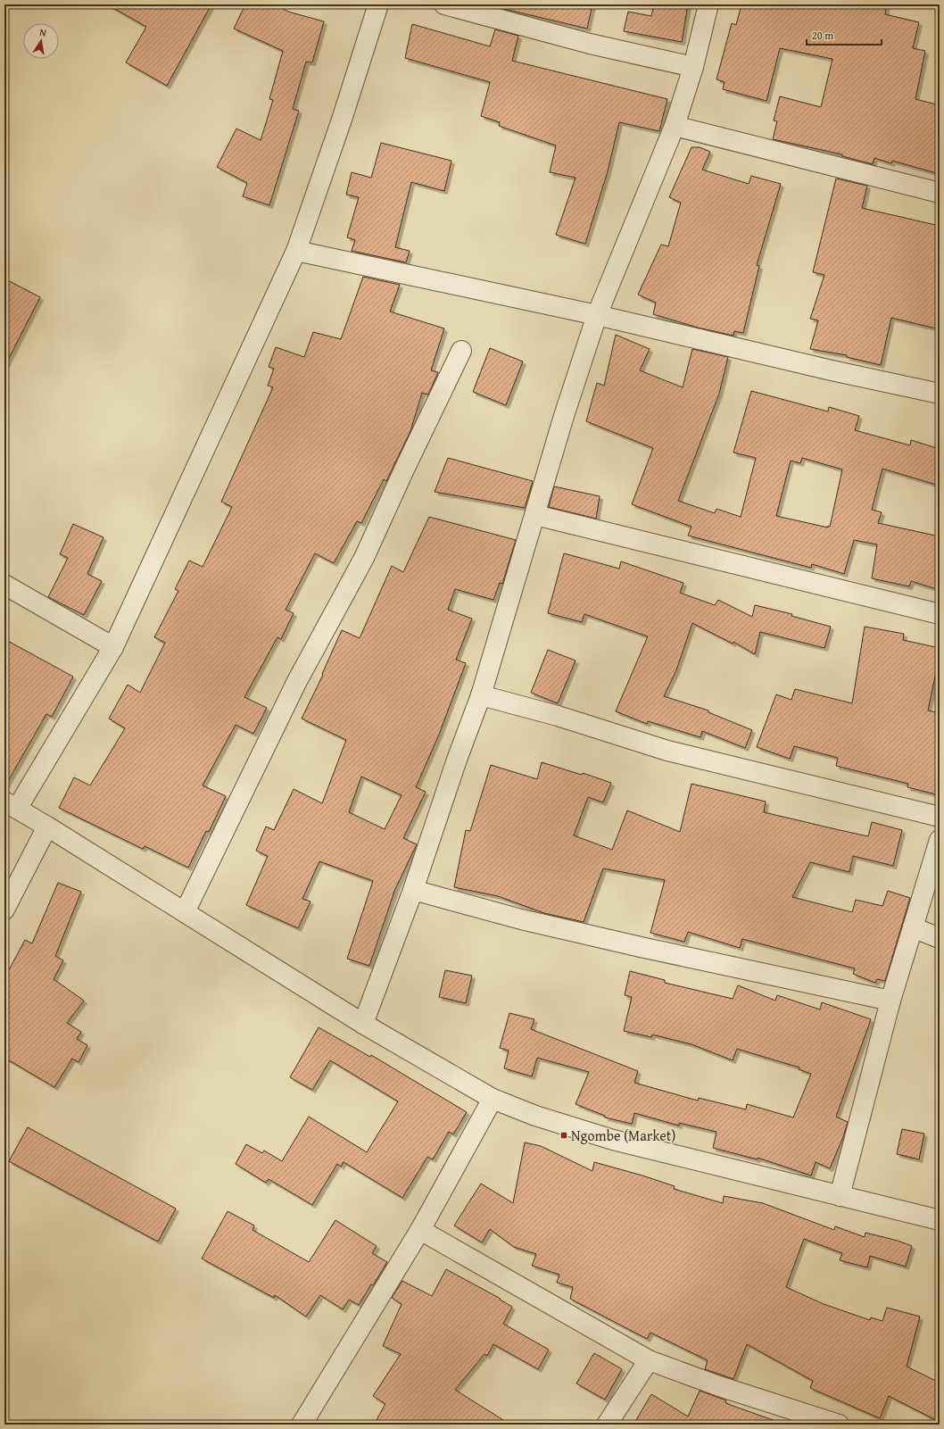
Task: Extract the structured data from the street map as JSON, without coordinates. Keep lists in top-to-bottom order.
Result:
{
  "places": {
    "transit": ["Ngombe (Market)"]
  },
  "scale_bar": "20 m",
  "north": "top"
}
